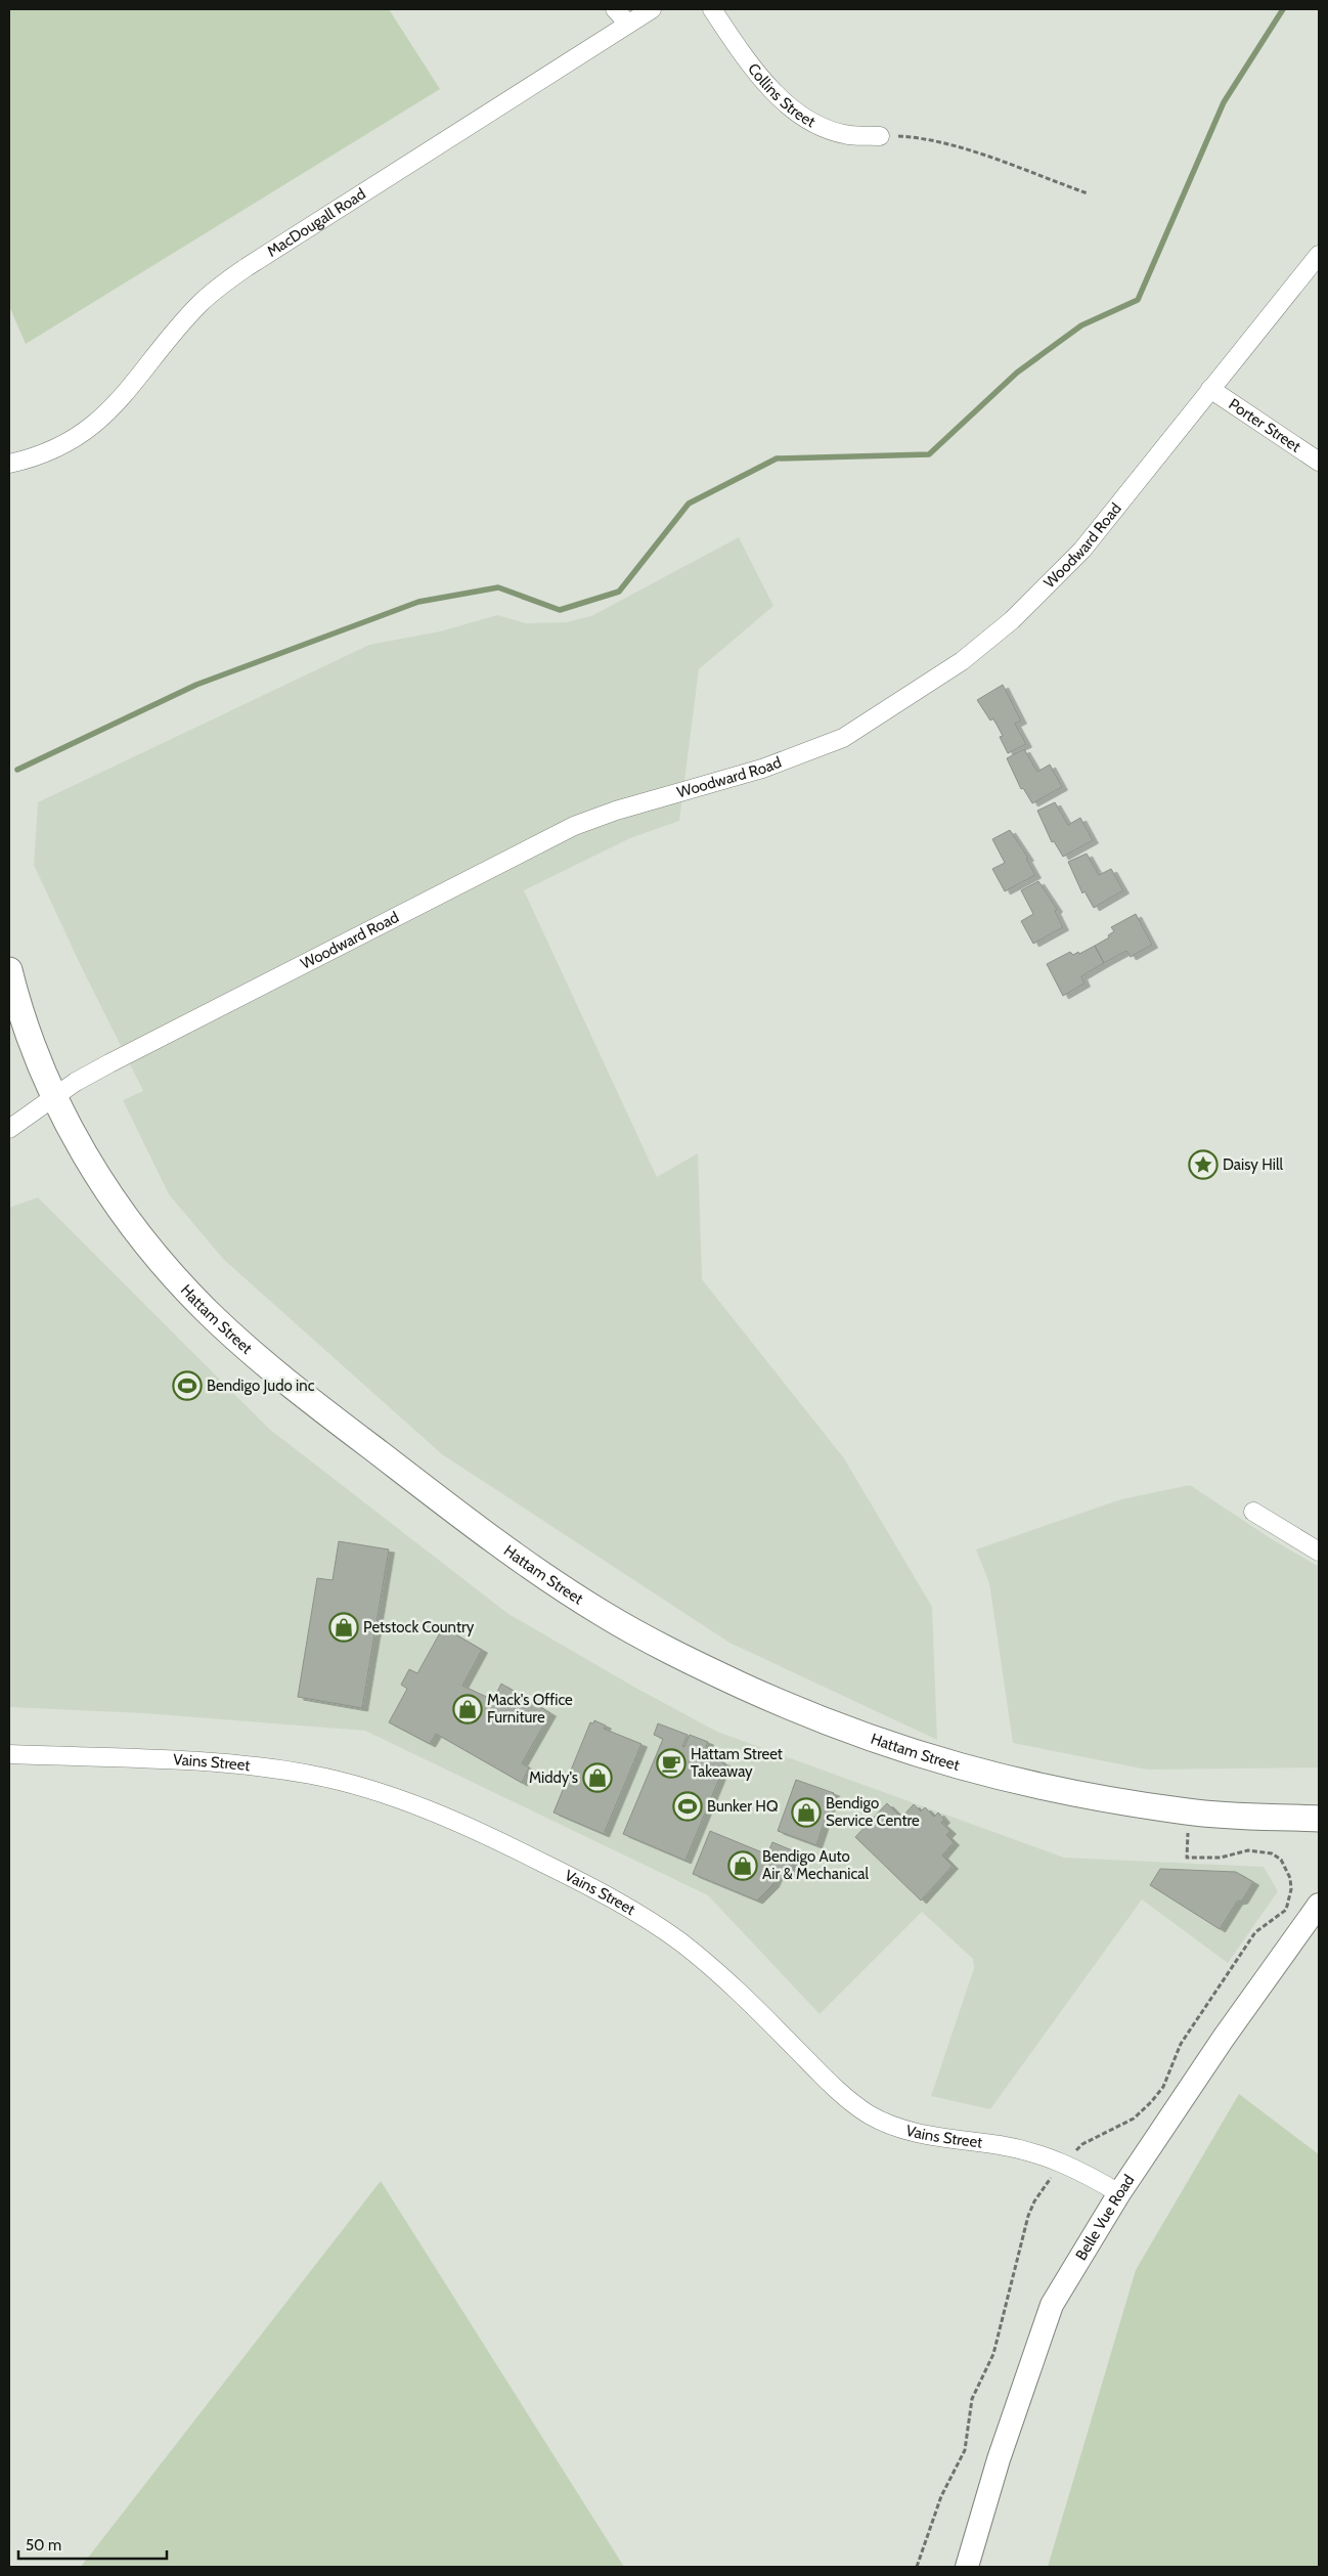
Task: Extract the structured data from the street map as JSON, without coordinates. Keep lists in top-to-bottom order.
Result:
{
  "streets": {
    "main road": ["Hattam Street"],
    "street": [
      "Collins Street",
      "MacDougall Road",
      "Porter Street",
      "Woodward Road",
      "Vains Street",
      "Belle Vue Road"
    ]
  },
  "crossings": [
    ["Porter Street", "Woodward Road"],
    ["Woodward Road", "Hattam Street"],
    ["Vains Street", "Belle Vue Road"]
  ],
  "places": {
    "place": ["Daisy Hill"],
    "sports": ["Bendigo Judo inc", "Bunker HQ"],
    "shop": [
      "Petstock Country",
      "Mack's Office Furniture",
      "Middy's",
      "Bendigo Service Centre",
      "Bendigo Auto Air & Mechanical"
    ],
    "cafe": ["Hattam Street Takeaway"]
  },
  "scale_bar": "50 m"
}
